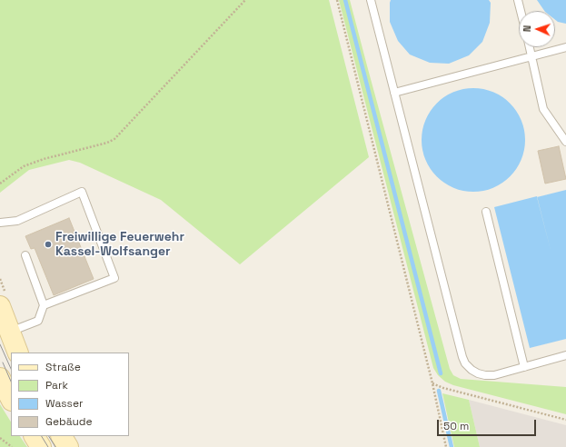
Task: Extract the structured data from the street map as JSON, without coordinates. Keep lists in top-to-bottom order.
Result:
{
  "places": ["Freiwillige Feuerwehr Kassel-Wolfsanger"],
  "legend": [
    "Straße",
    "Park",
    "Wasser",
    "Gebäude"
  ],
  "scale_bar": "50 m",
  "north": "left"
}
